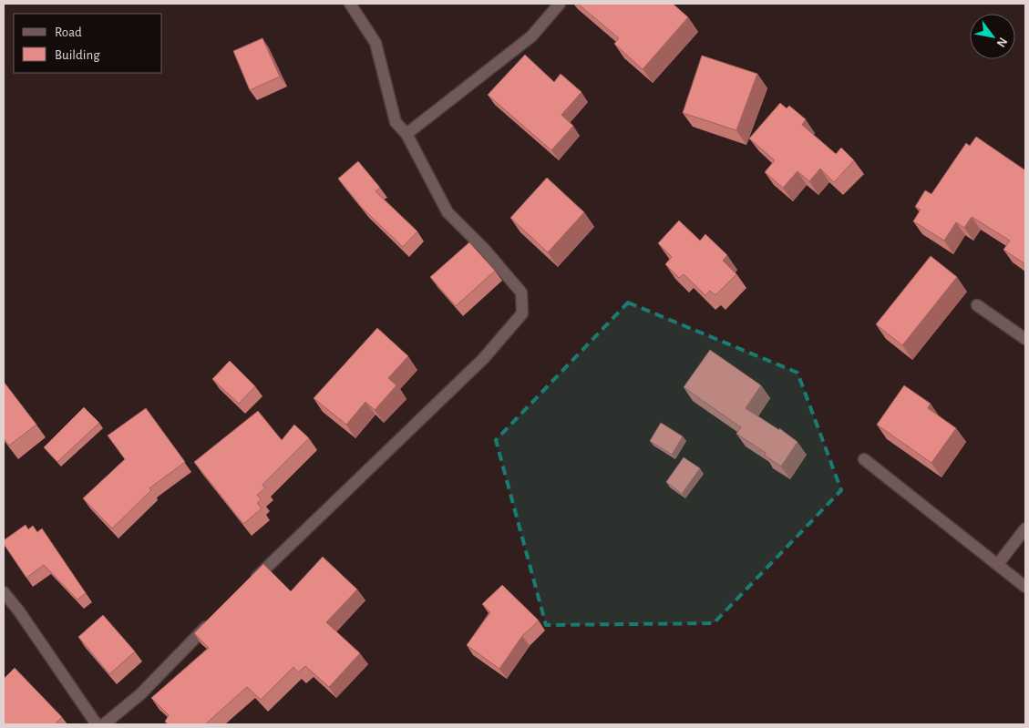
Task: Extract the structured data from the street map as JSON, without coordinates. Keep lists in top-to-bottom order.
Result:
{
  "legend": ["Road", "Building"],
  "north": "bottom right"
}
